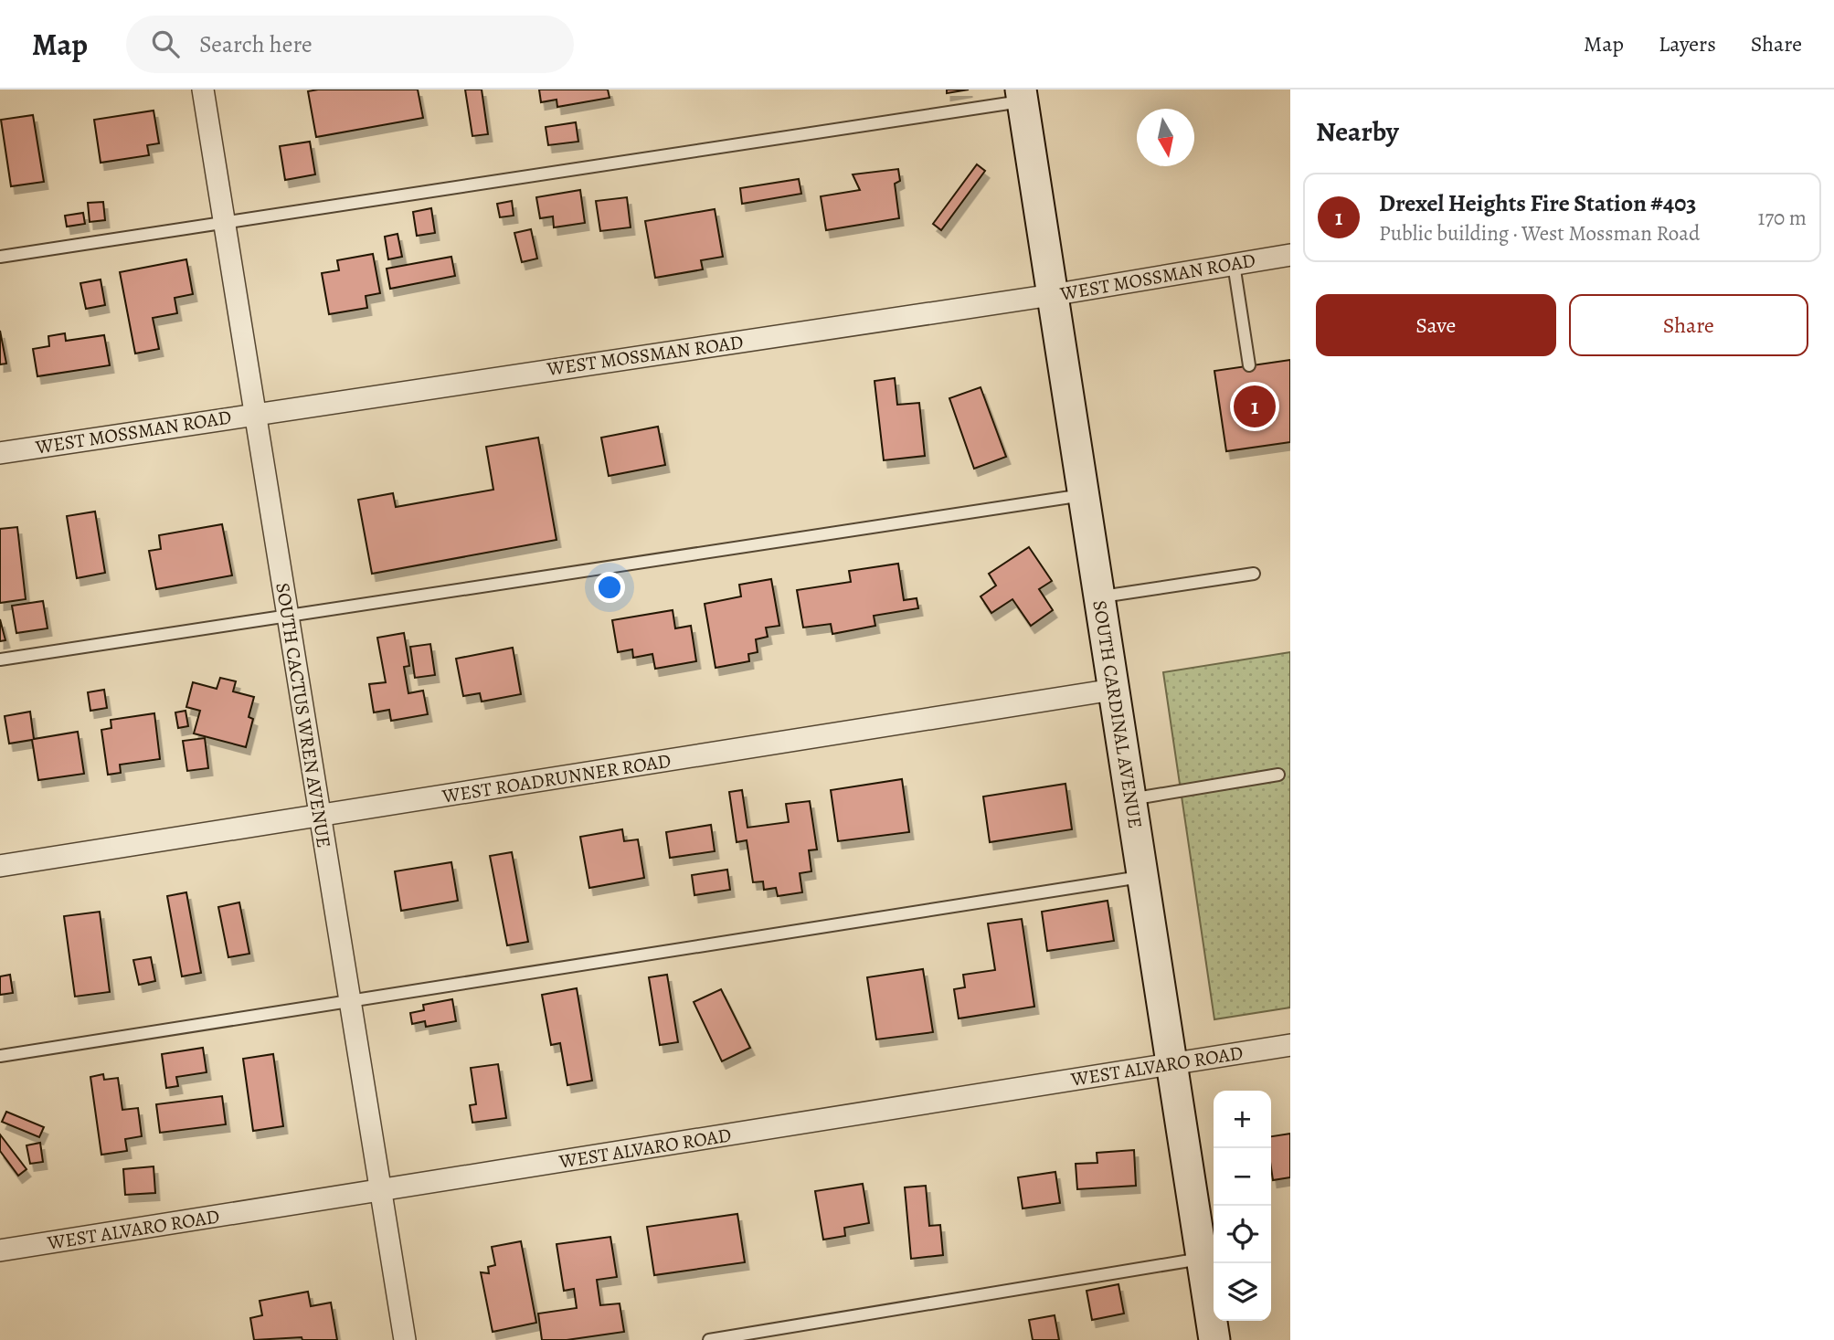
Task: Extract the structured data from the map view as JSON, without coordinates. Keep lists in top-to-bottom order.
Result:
{
  "streets": {
    "main road": ["SOUTH CARDINAL AVENUE"],
    "street": [
      "WEST MOSSMAN ROAD",
      "SOUTH CACTUS WREN AVENUE",
      "WEST ROADRUNNER ROAD",
      "WEST ALVARO ROAD"
    ]
  },
  "crossings": [
    ["WEST MOSSMAN ROAD", "SOUTH CARDINAL AVENUE"],
    ["WEST MOSSMAN ROAD", "SOUTH CACTUS WREN AVENUE"],
    ["SOUTH CARDINAL AVENUE", "WEST ROADRUNNER ROAD"],
    ["SOUTH CARDINAL AVENUE", "WEST ALVARO ROAD"],
    ["SOUTH CACTUS WREN AVENUE", "WEST ROADRUNNER ROAD"],
    ["SOUTH CACTUS WREN AVENUE", "WEST ALVARO ROAD"]
  ],
  "north": "bottom",
  "page": {
    "header": "Map",
    "search": "Search here",
    "nav": ["Map", "Layers", "Share"],
    "heading": "Nearby",
    "list": [
      {
        "mark": "1",
        "name": "Drexel Heights Fire Station #403",
        "note": "Public building · West Mossman Road",
        "value": "170 m"
      }
    ],
    "buttons": ["Save", "Share"],
    "pins": "1",
    "map_buttons": ["+", "−"]
  }
}
